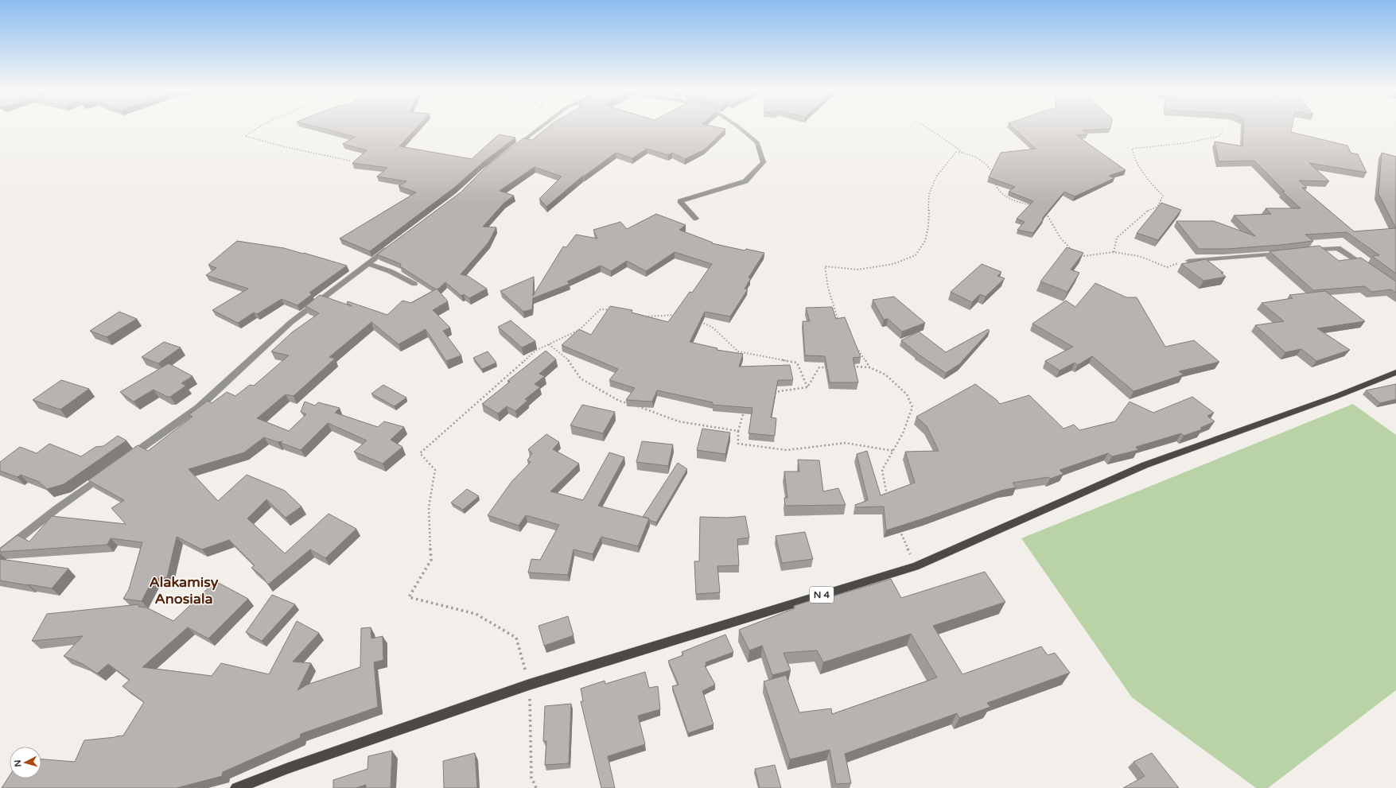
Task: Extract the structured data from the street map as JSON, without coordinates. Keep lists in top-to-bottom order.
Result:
{
  "streets": {
    "main road": ["N 4"]
  },
  "districts": ["Alakamisy Anosiala"],
  "north": "left"
}
